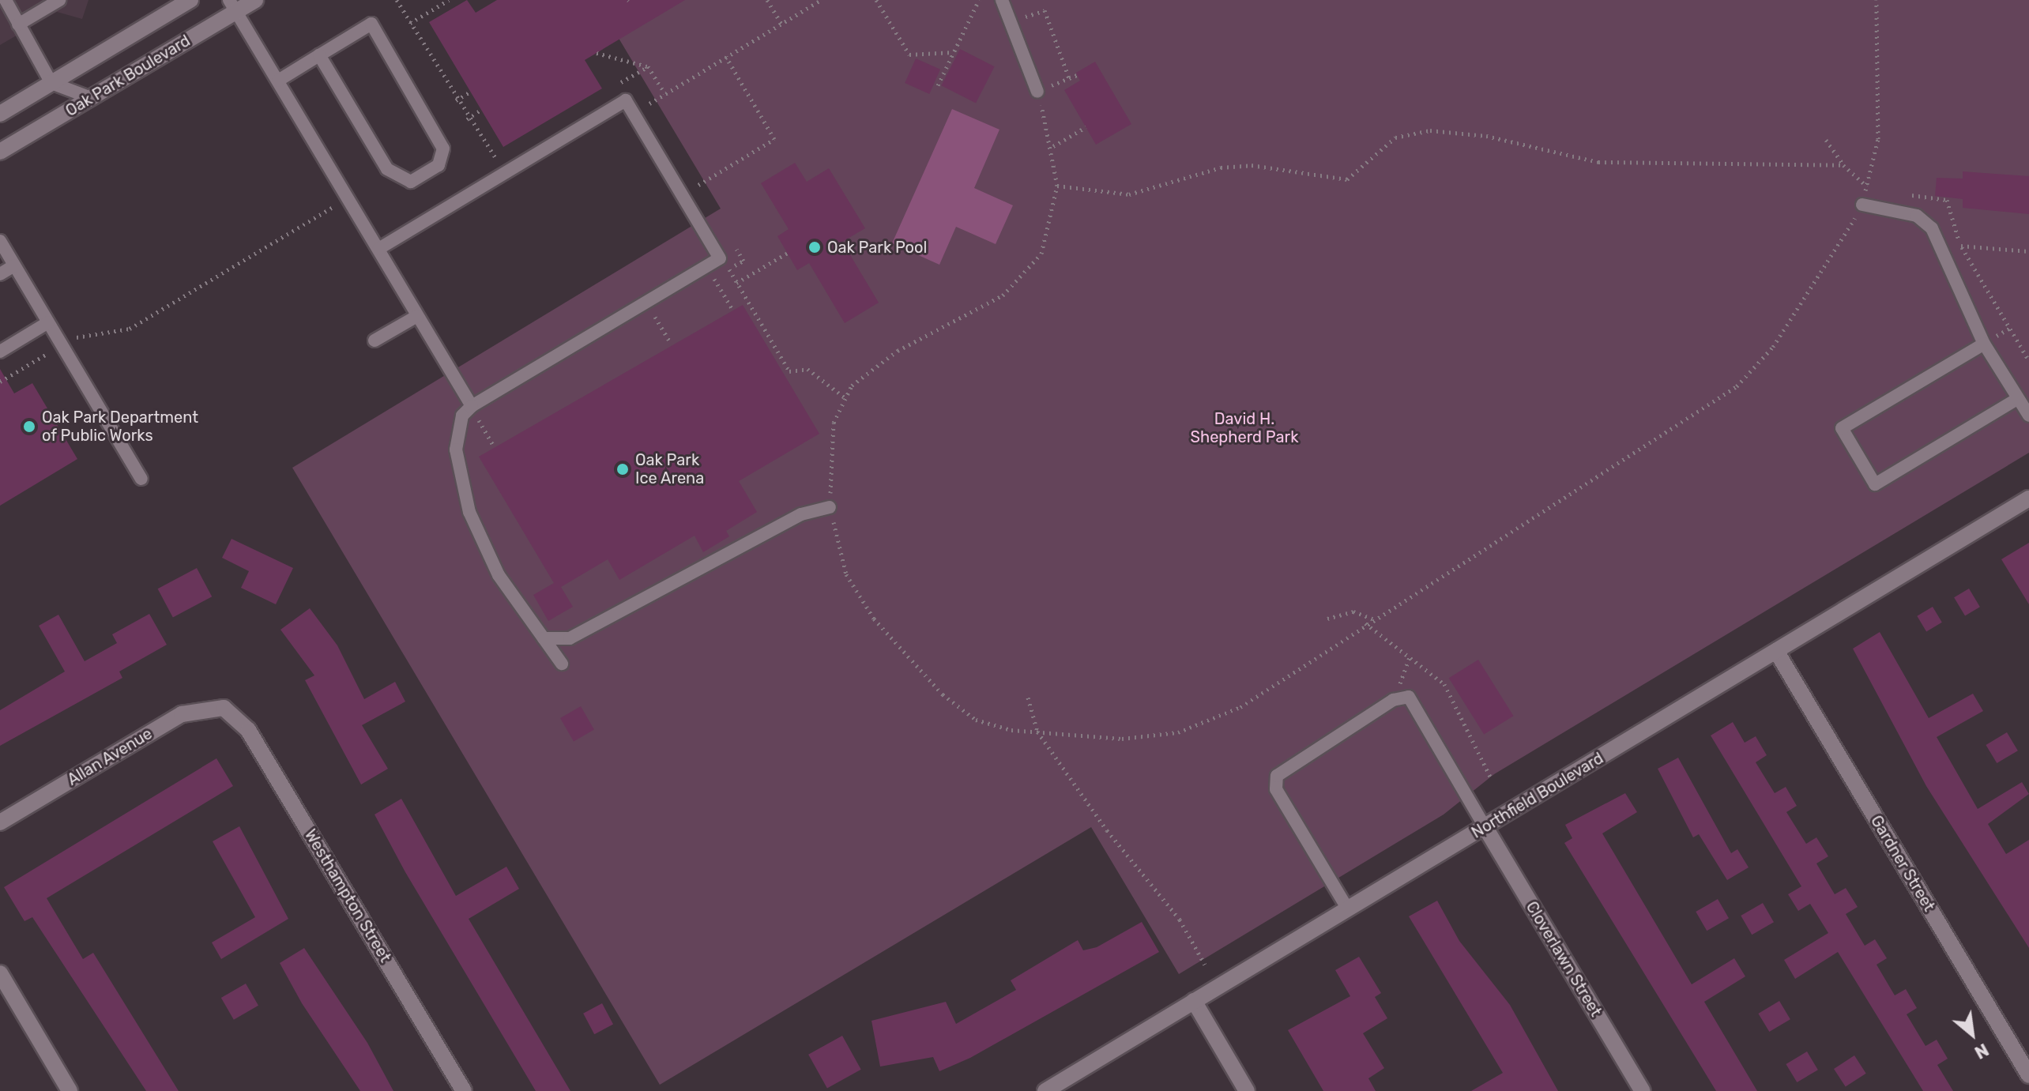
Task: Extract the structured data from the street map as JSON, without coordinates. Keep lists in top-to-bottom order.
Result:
{
  "streets": {
    "street": [
      "Oak Park Boulevard",
      "Allan Avenue",
      "Northfield Boulevard",
      "Gardner Street",
      "Westhampton Street",
      "Cloverlawn Street"
    ]
  },
  "crossings": [
    ["Allan Avenue", "Westhampton Street"],
    ["Northfield Boulevard", "Gardner Street"],
    ["Northfield Boulevard", "Cloverlawn Street"]
  ],
  "parks": ["David H. Shepherd Park"],
  "places": ["Oak Park Pool", "Oak Park Department of Public Works", "Oak Park Ice Arena"],
  "north": "bottom right"
}
